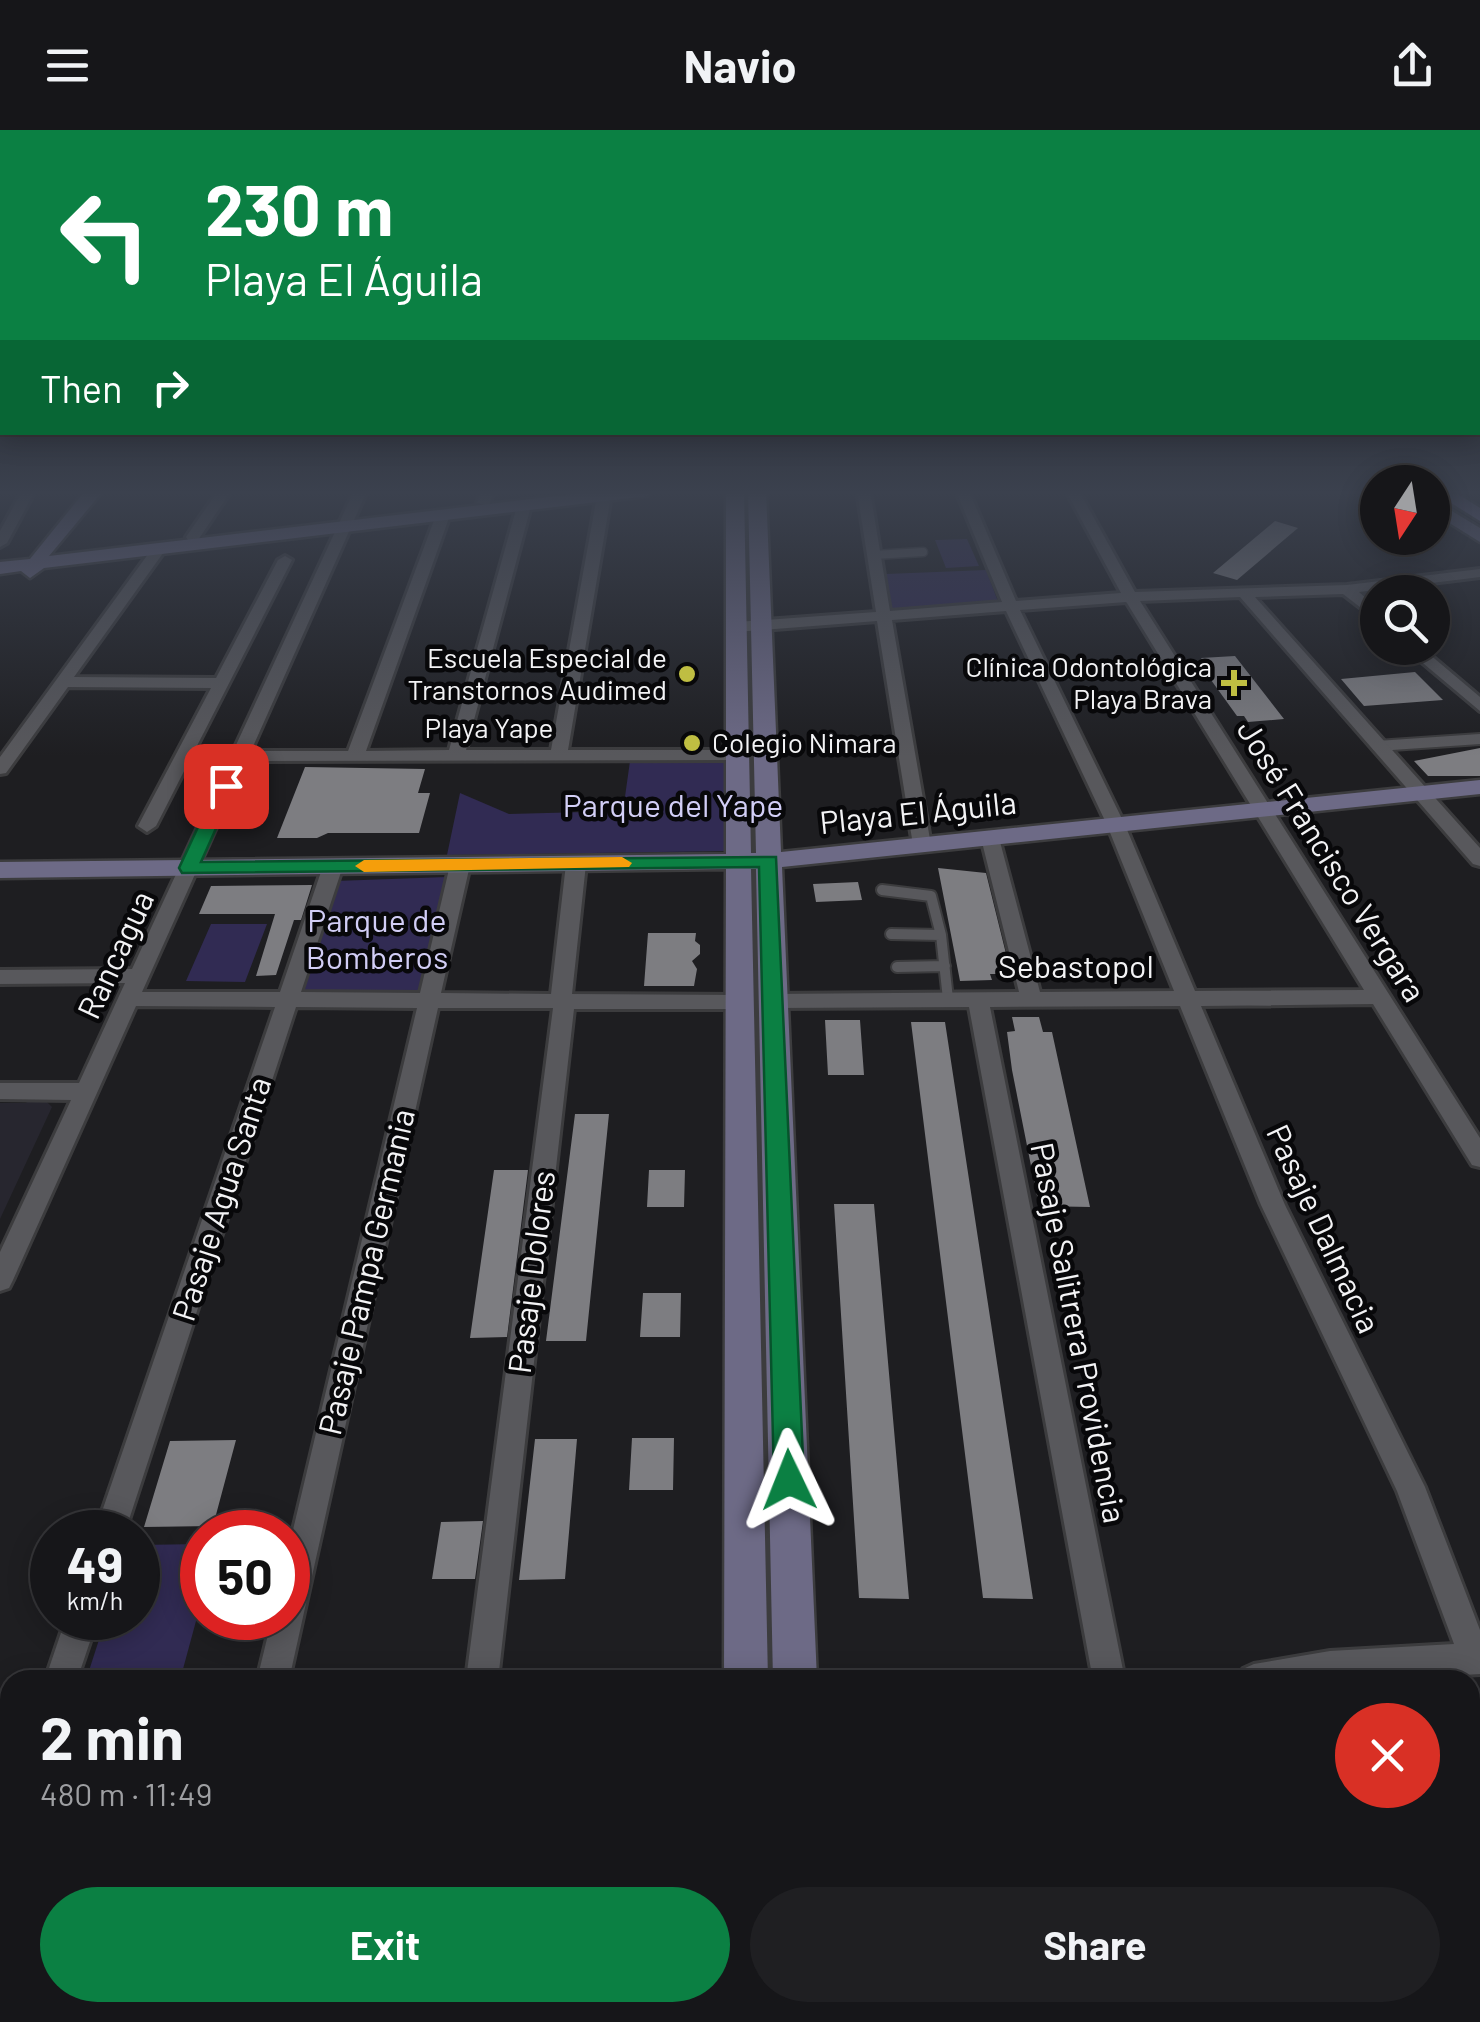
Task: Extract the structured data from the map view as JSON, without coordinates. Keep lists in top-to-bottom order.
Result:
{
  "streets": {
    "main road": ["Playa El Águila"],
    "street": [
      "Playa Yape",
      "José Francisco Vergara",
      "Rancagua",
      "Sebastopol",
      "Pasaje Agua Santa",
      "Pasaje Dalmacia",
      "Pasaje Pampa Germania",
      "Pasaje Dolores",
      "Pasaje Salitrera Providencia"
    ]
  },
  "crossings": [
    ["Playa Yape", "Rancagua"],
    ["Playa El Águila", "José Francisco Vergara"],
    ["Playa El Águila", "Rancagua"],
    ["Playa El Águila", "Pasaje Agua Santa"],
    ["Playa El Águila", "Pasaje Dalmacia"],
    ["Playa El Águila", "Pasaje Pampa Germania"],
    ["Playa El Águila", "Pasaje Dolores"],
    ["José Francisco Vergara", "Sebastopol"],
    ["Sebastopol", "Pasaje Dalmacia"],
    ["Sebastopol", "Pasaje Salitrera Providencia"]
  ],
  "parks": ["Parque del Yape", "Parque de Bomberos"],
  "places": {
    "other": ["Escuela Especial de Transtornos Audimed", "Colegio Nimara"],
    "health": ["Clínica Odontológica Playa Brava"]
  },
  "north": "bottom",
  "page": {
    "header": "Navio",
    "turn": ["230 m", "Playa El Águila"],
    "then": "Then",
    "speed": "49 km/h",
    "limit": "50",
    "heading": ["2 min", "480 m · 11:49"],
    "buttons": ["Exit", "Share"]
  }
}
